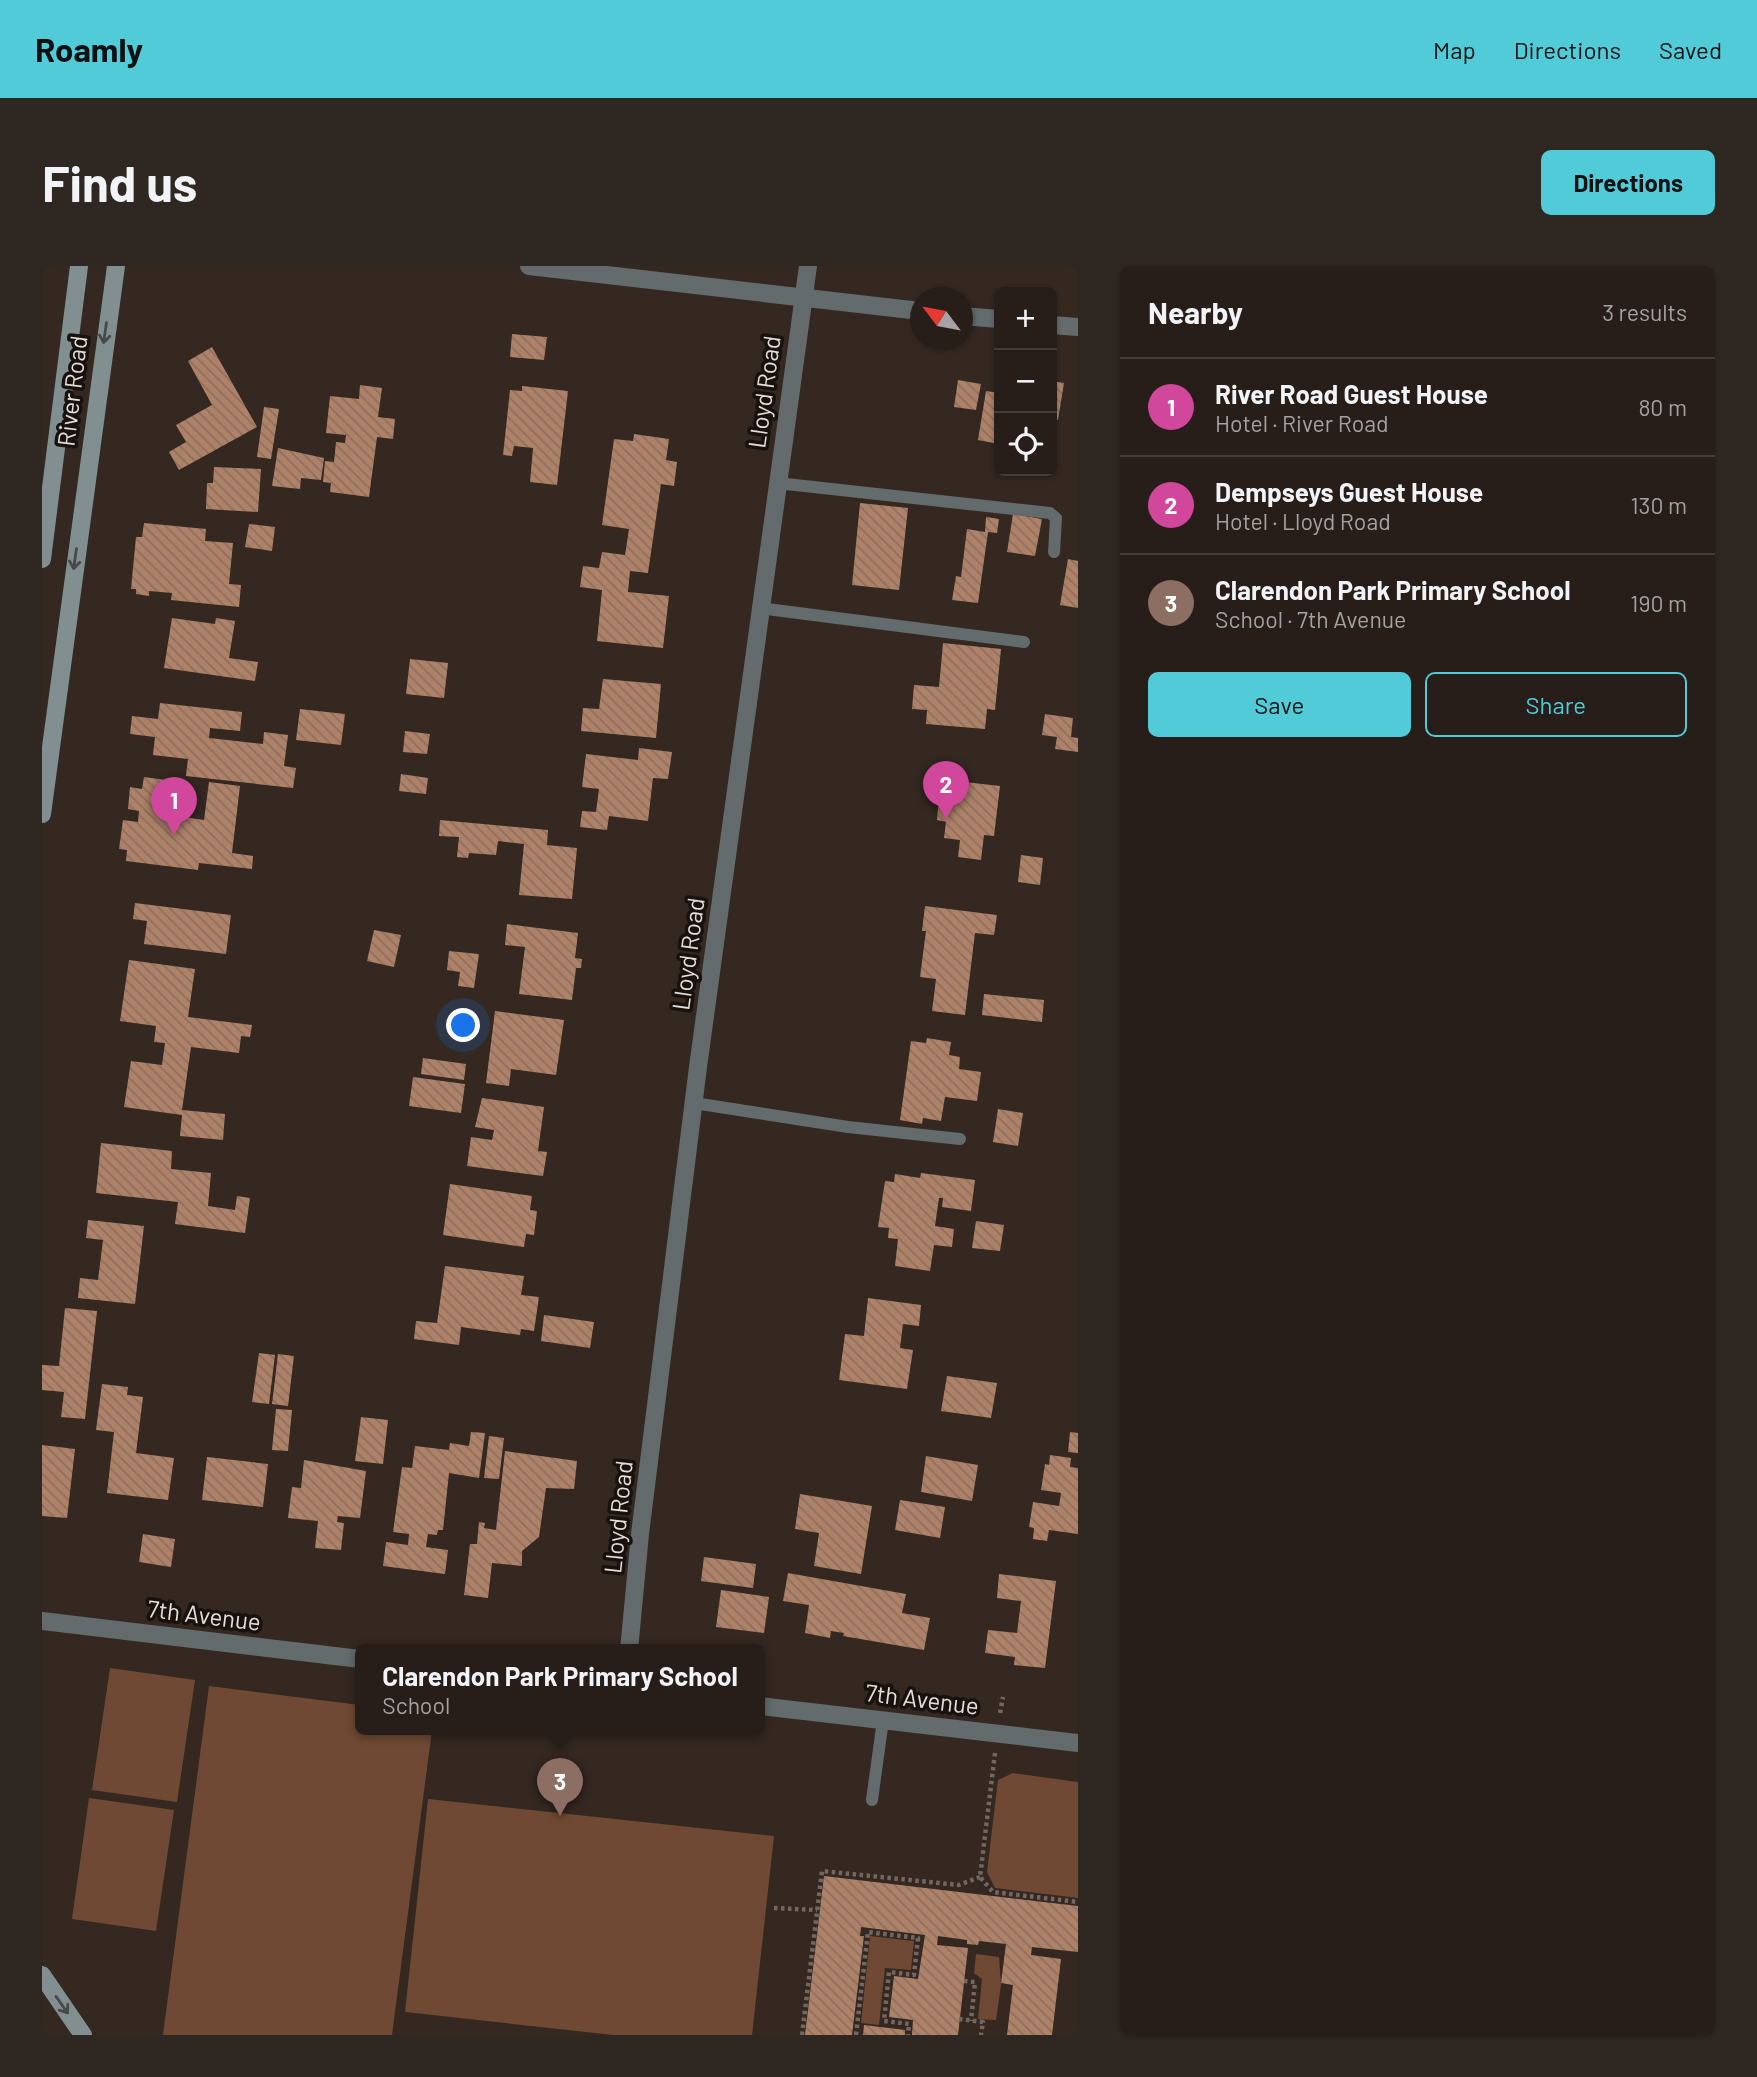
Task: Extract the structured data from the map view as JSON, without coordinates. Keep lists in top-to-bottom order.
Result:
{
  "streets": {
    "main road": ["River Road"],
    "street": ["Lloyd Road", "7th Avenue"]
  },
  "north": "top left",
  "page": {
    "header": "Roamly",
    "nav": ["Map", "Directions", "Saved"],
    "buttons": [
      "Directions",
      ["Save", "Share"]
    ],
    "title": "Find us",
    "heading": ["Nearby", "3 results"],
    "map_buttons": ["+", "−"],
    "list": [
      {
        "mark": "1",
        "name": "River Road Guest House",
        "note": "Hotel · River Road",
        "value": "80 m"
      },
      {
        "mark": "2",
        "name": "Dempseys Guest House",
        "note": "Hotel · Lloyd Road",
        "value": "130 m"
      },
      {
        "mark": "3",
        "name": "Clarendon Park Primary School",
        "note": "School · 7th Avenue",
        "value": "190 m"
      }
    ],
    "pins": ["2", "1", "3"],
    "popup": ["Clarendon Park Primary School", "School"]
  }
}
